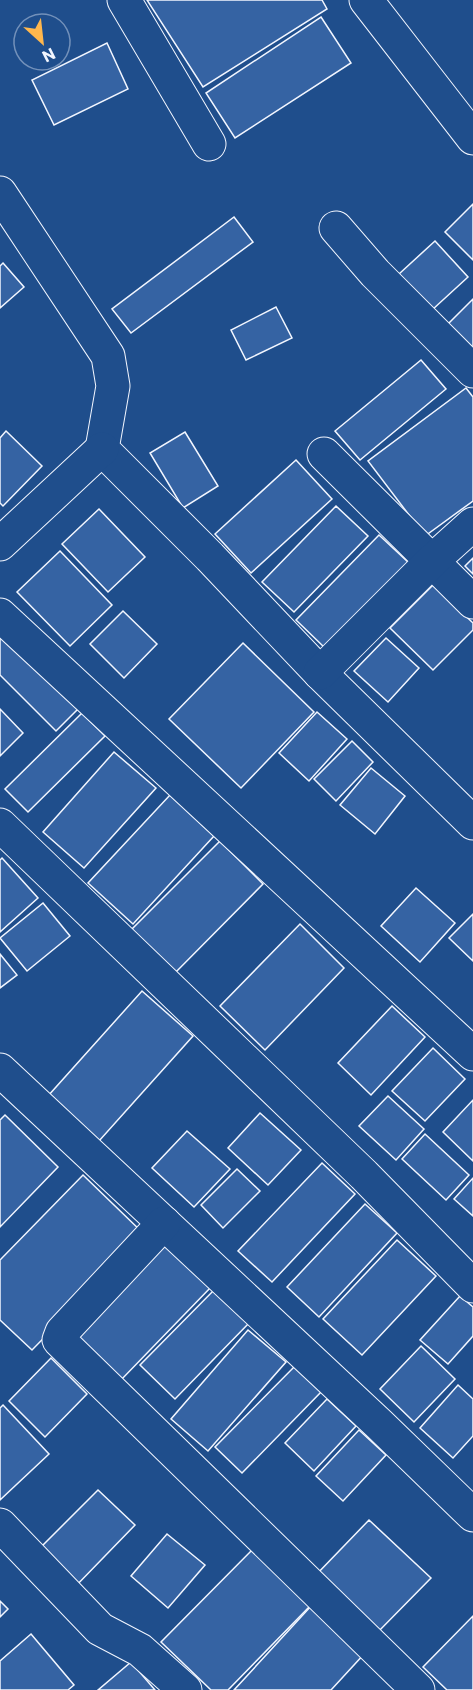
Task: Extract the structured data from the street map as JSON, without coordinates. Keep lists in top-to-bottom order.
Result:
{
  "north": "bottom right"
}
